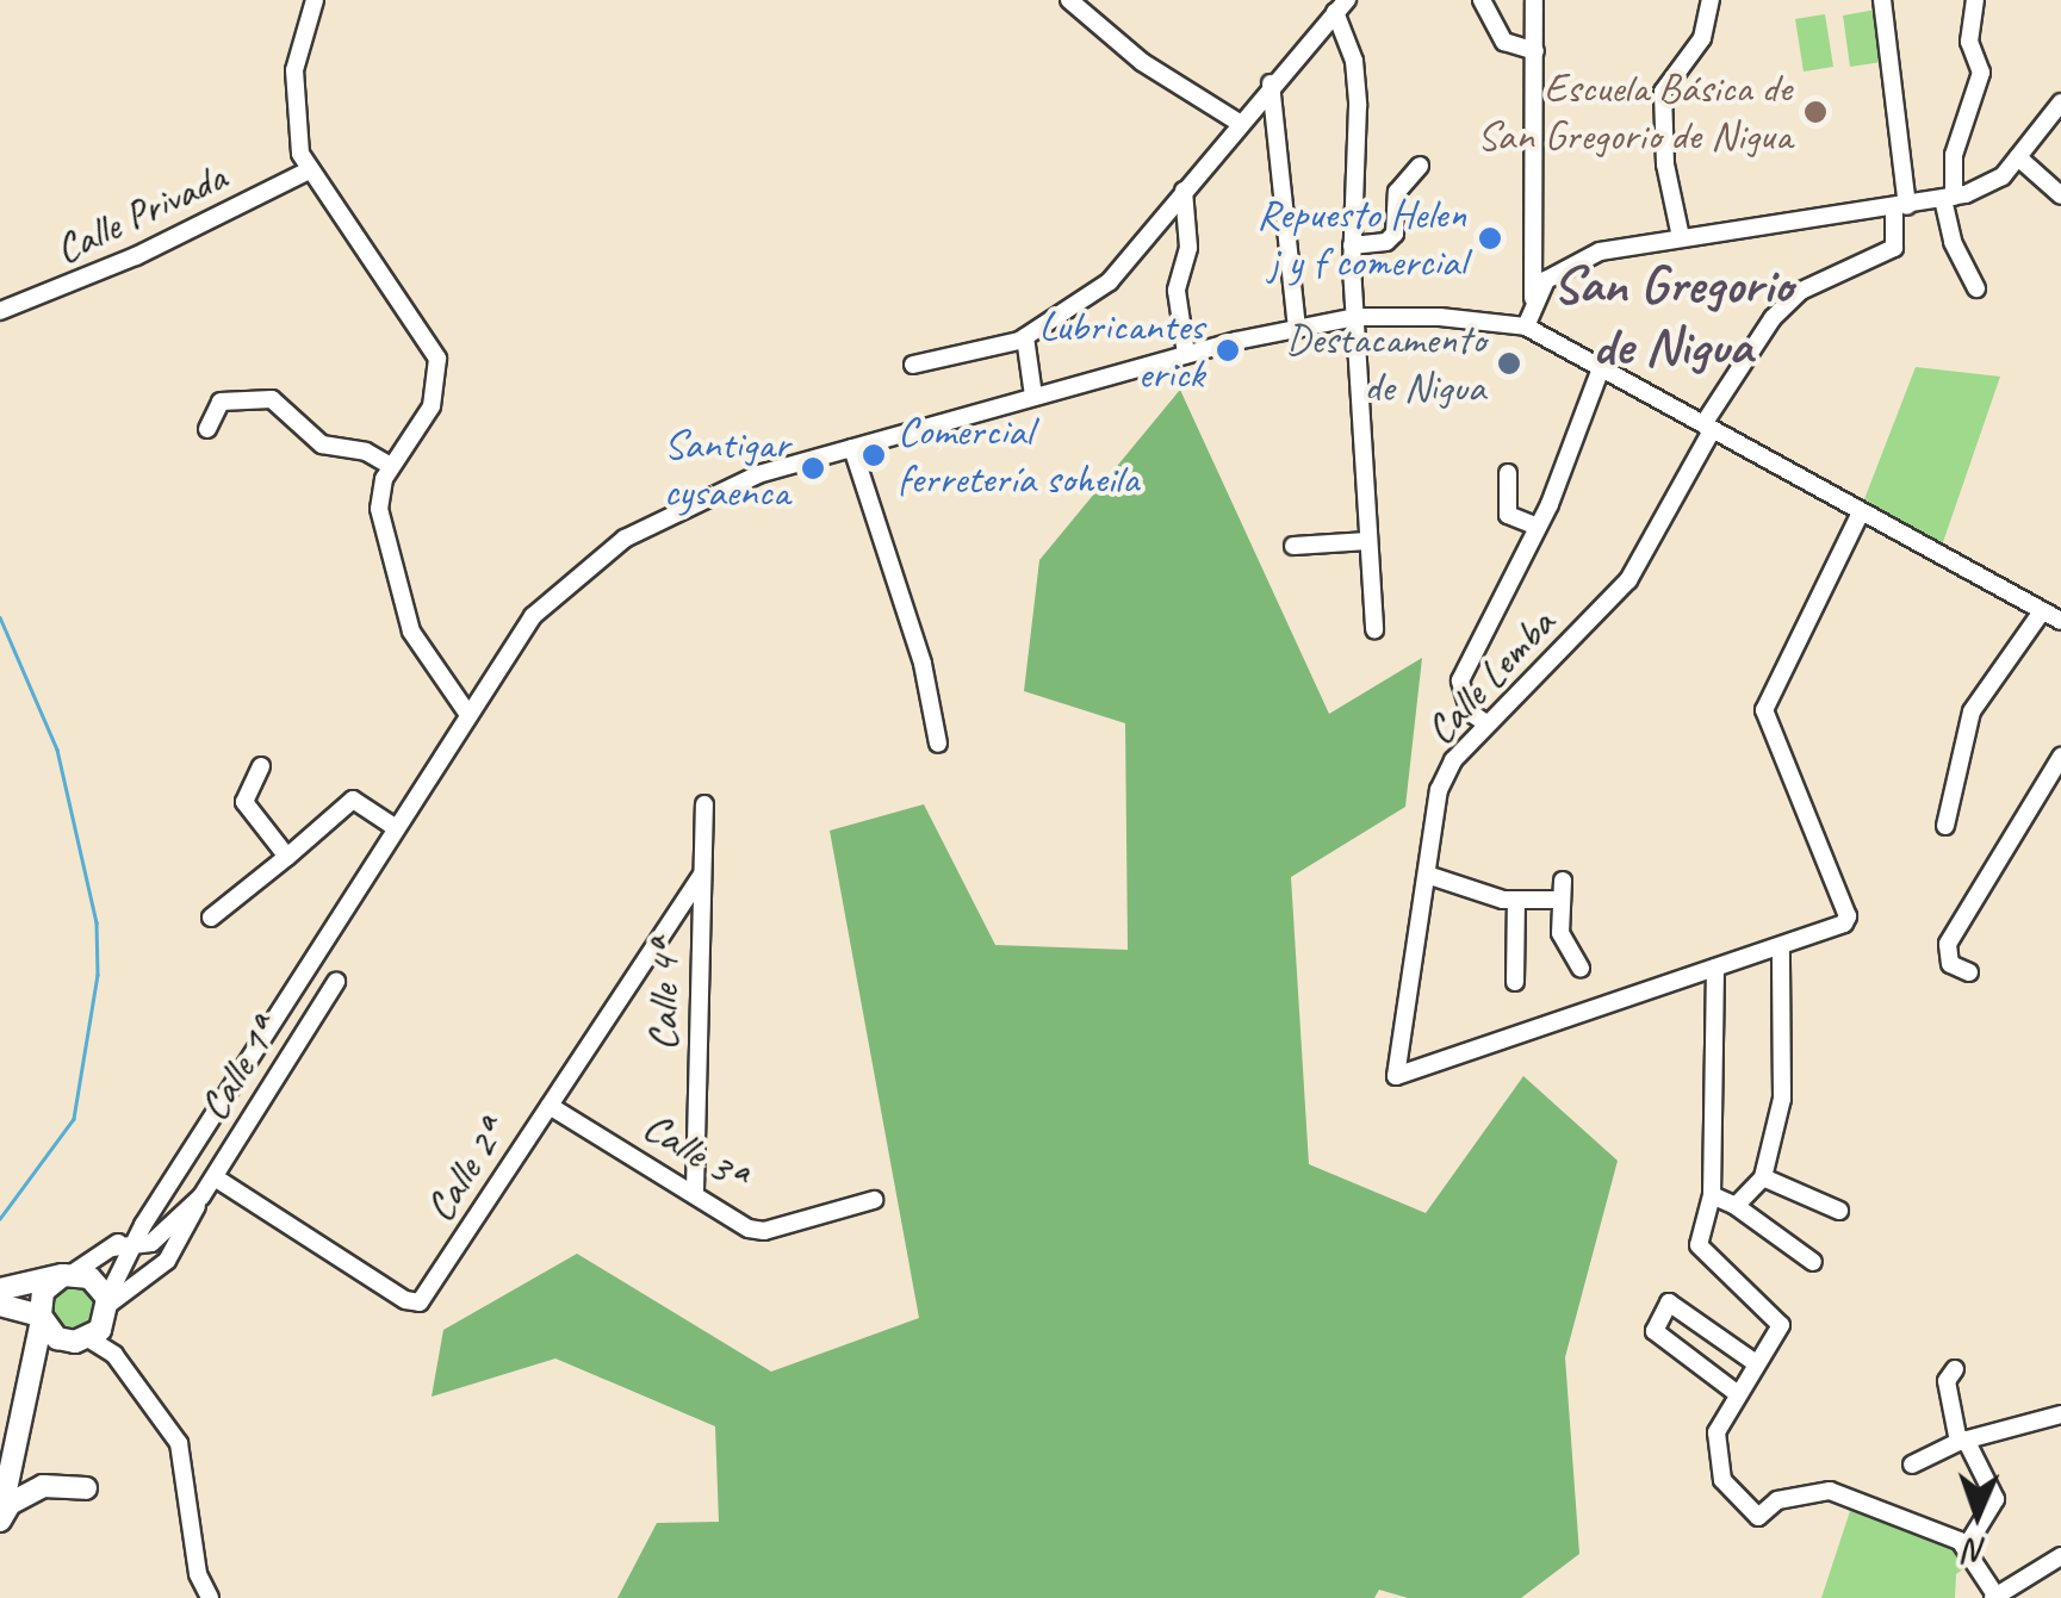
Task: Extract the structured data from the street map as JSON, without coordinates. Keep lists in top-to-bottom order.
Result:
{
  "streets": {
    "street": [
      "Calle Privada",
      "Calle Lemba",
      "Calle 4ª",
      "Calle 1ª",
      "Calle 3ª",
      "Calle 2ª"
    ]
  },
  "crossings": [
    ["Calle 4ª", "Calle 3ª"],
    ["Calle 4ª", "Calle 2ª"],
    ["Calle 1ª", "Calle 2ª"],
    ["Calle 3ª", "Calle 2ª"]
  ],
  "districts": ["San Gregorio de Nigua"],
  "places": [
    "Escuela Básica de San Gregorio de Nigua",
    "Repuesto Helen j y f comercial",
    "Lubricantes erick",
    "Destacamento de Nigua",
    "Comercial ferretería soheila",
    "Santigar cysaenca"
  ],
  "north": "bottom"
}
